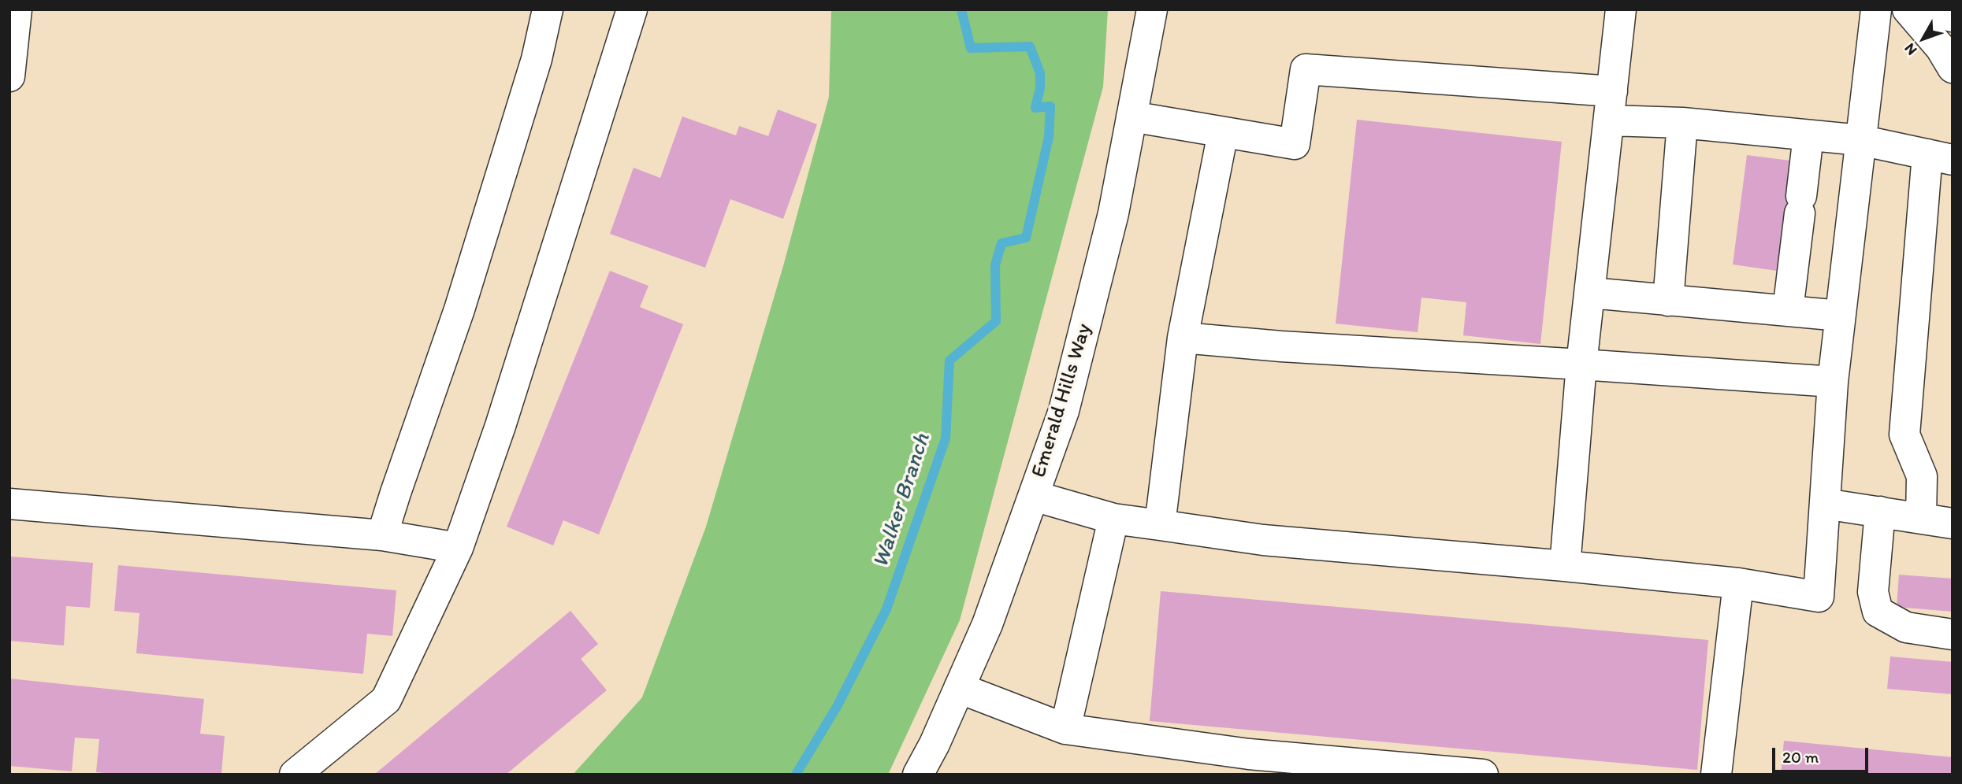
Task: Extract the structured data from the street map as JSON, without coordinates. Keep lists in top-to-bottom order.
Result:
{
  "streets": {
    "street": ["Emerald Hills Way"]
  },
  "water": ["Walker Branch"],
  "scale_bar": "20 m",
  "north": "bottom left"
}
